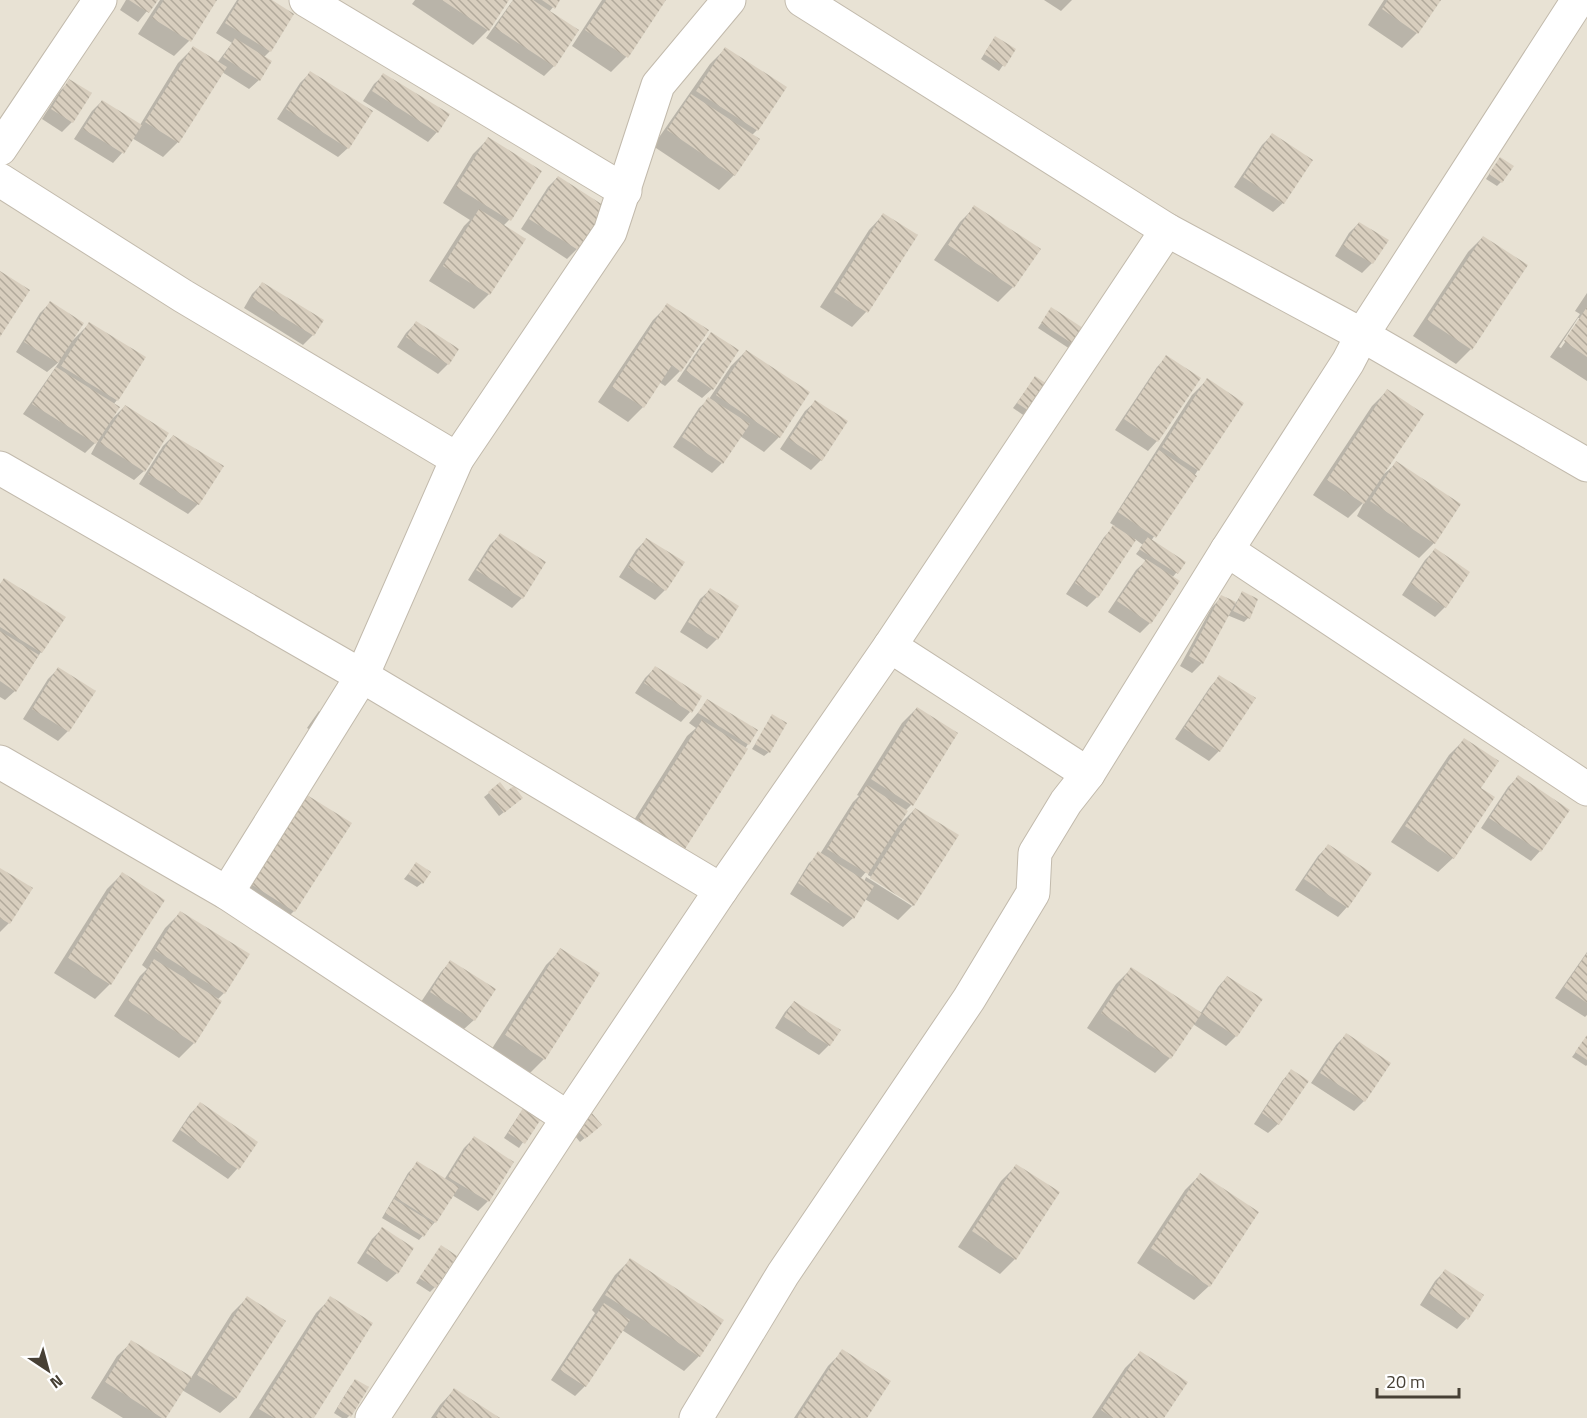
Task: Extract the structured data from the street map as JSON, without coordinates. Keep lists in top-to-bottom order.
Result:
{
  "scale_bar": "20 m",
  "north": "bottom right"
}
